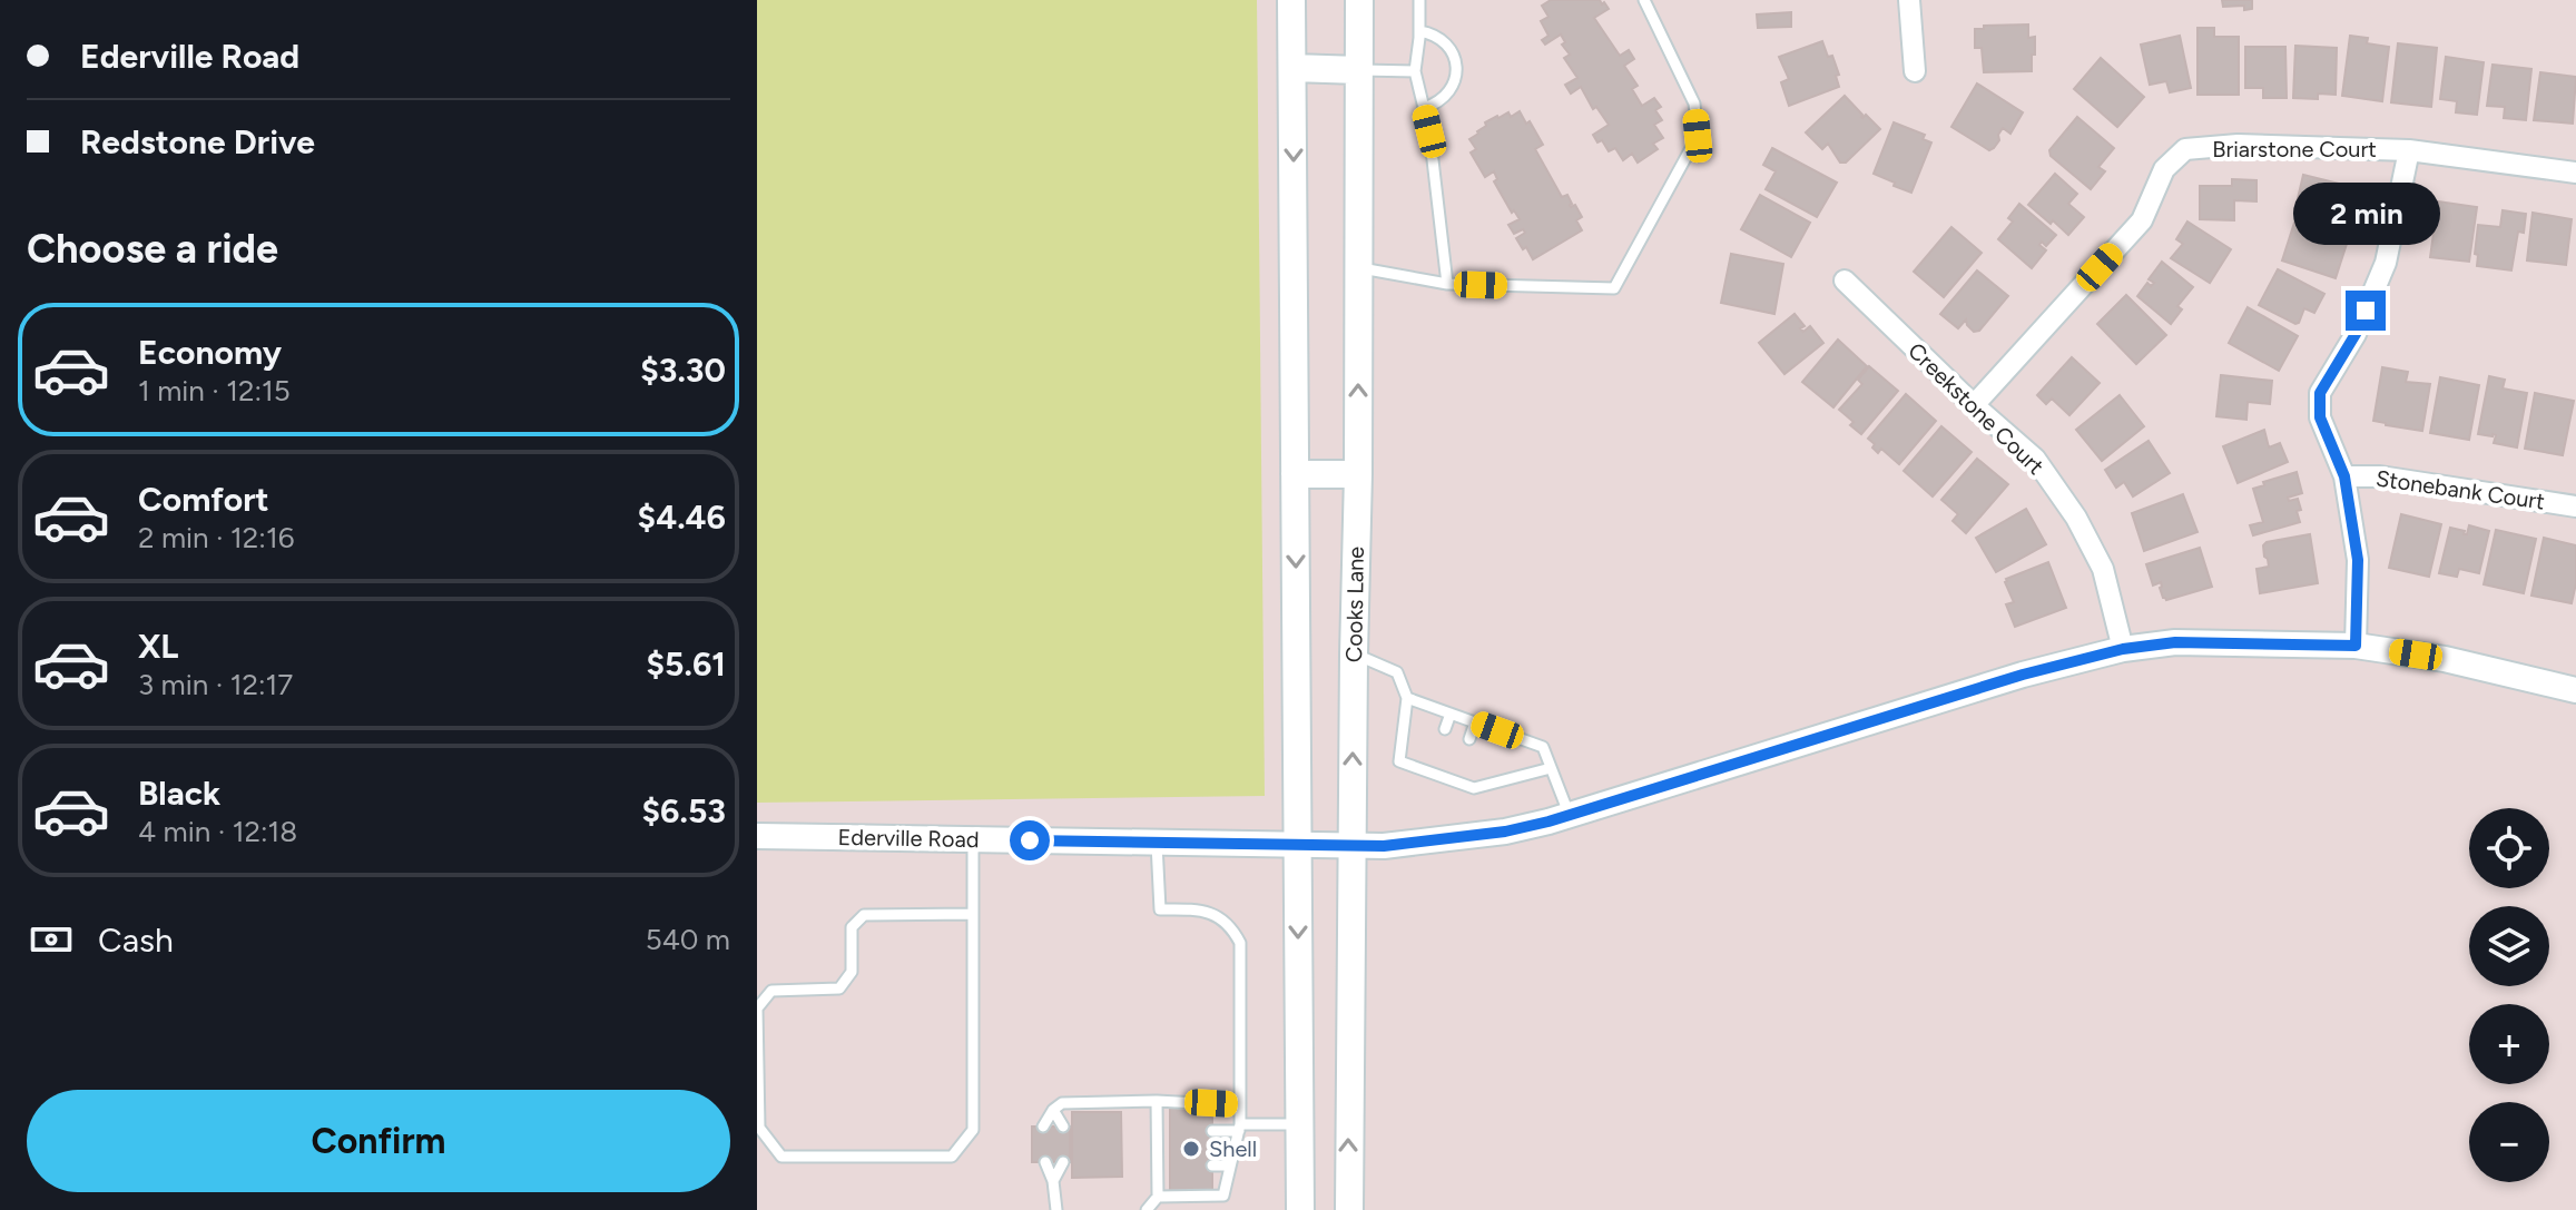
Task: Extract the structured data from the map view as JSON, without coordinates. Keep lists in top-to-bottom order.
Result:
{
  "streets": {
    "main road": ["Cooks Lane"],
    "street": [
      "Briarstone Court",
      "Creekstone Court",
      "Stonebank Court",
      "Ederville Road"
    ]
  },
  "crossings": [
    ["Briarstone Court", "Creekstone Court"],
    ["Creekstone Court", "Ederville Road"],
    ["Cooks Lane", "Ederville Road"]
  ],
  "places": ["Shell"],
  "page": {
    "banner": ["Ederville Road", "Redstone Drive"],
    "bubble": "2 min",
    "heading": "Choose a ride",
    "list": [
      {
        "name": "Economy",
        "note": "1 min · 12:15",
        "value": "$3.30"
      },
      {
        "name": "Comfort",
        "note": "2 min · 12:16",
        "value": "$4.46"
      },
      {
        "name": "XL",
        "note": "3 min · 12:17",
        "value": "$5.61"
      },
      {
        "name": "Black",
        "note": "4 min · 12:18",
        "value": "$6.53"
      }
    ],
    "map_buttons": ["+", "−"],
    "pay": ["Cash", "540 m"],
    "buttons": "Confirm"
  }
}
